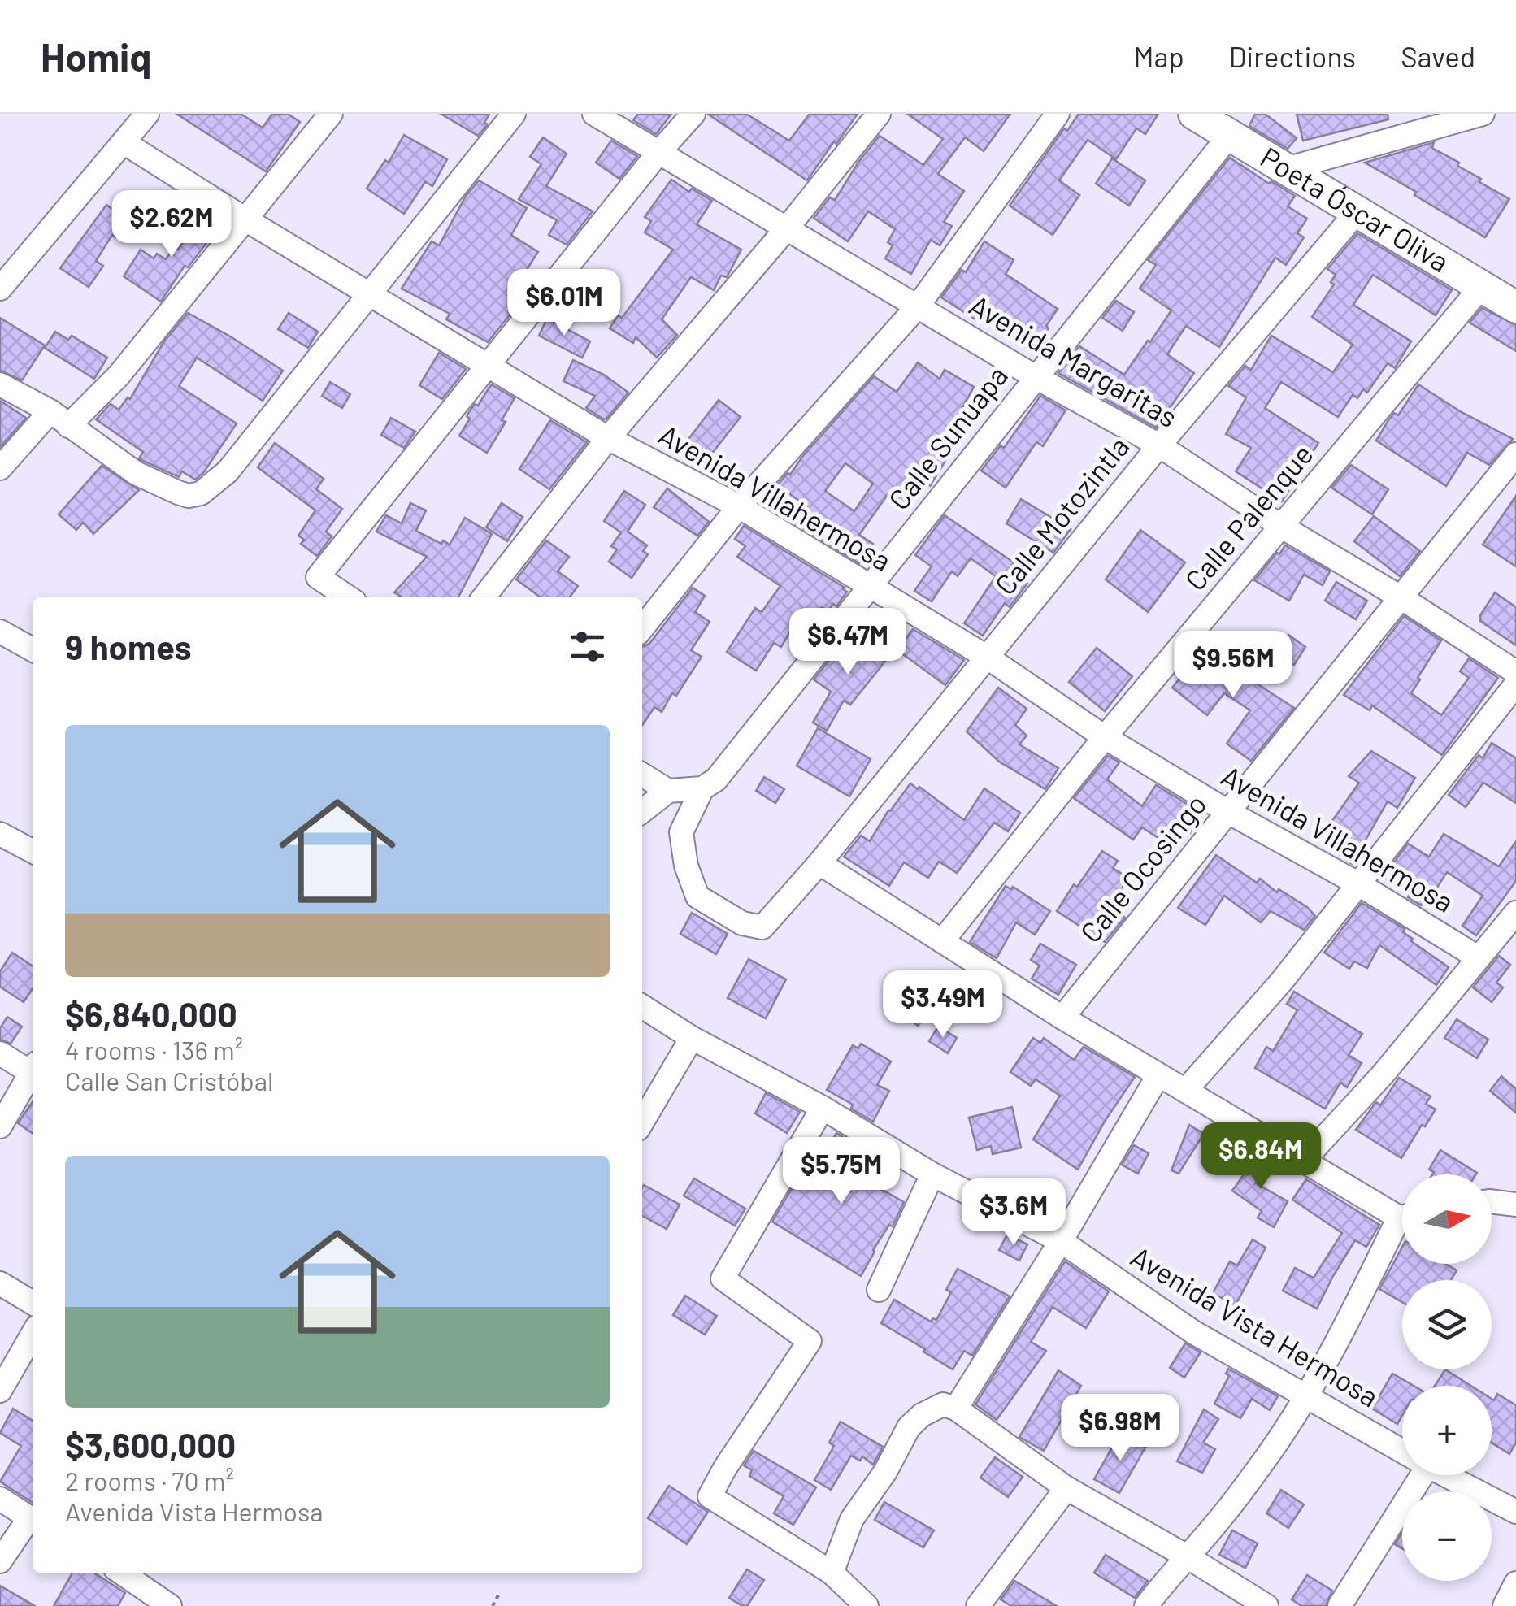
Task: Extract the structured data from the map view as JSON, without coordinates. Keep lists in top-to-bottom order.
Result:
{
  "streets": {
    "street": [
      "Poeta Óscar Oliva",
      "Avenida Margaritas",
      "Calle Sunuapa",
      "Avenida Villahermosa",
      "Calle Motozintla",
      "Calle Palenque",
      "Calle Ocosingo",
      "Avenida Vista Hermosa"
    ]
  },
  "crossings": [
    ["Poeta Óscar Oliva", "Calle Sunuapa"],
    ["Poeta Óscar Oliva", "Calle Motozintla"],
    ["Poeta Óscar Oliva", "Calle Palenque"],
    ["Avenida Margaritas", "Calle Sunuapa"],
    ["Avenida Margaritas", "Calle Motozintla"],
    ["Avenida Margaritas", "Calle Palenque"],
    ["Avenida Margaritas", "Calle Ocosingo"],
    ["Calle Sunuapa", "Avenida Villahermosa"],
    ["Calle Sunuapa", "Calle Motozintla"],
    ["Avenida Villahermosa", "Calle Motozintla"],
    ["Avenida Villahermosa", "Calle Palenque"],
    ["Avenida Villahermosa", "Calle Ocosingo"]
  ],
  "north": "right",
  "page": {
    "header": "Homiq",
    "nav": ["Map", "Directions", "Saved"],
    "price": [
      "$2.62M",
      "$6.01M",
      "$6.47M",
      "$9.56M",
      "$3.49M",
      "$6.84M",
      "$5.75M",
      "$3.6M",
      "$6.98M"
    ],
    "heading": "9 homes",
    "list": [
      {
        "name": "$6,840,000",
        "note": "4 rooms · 136 m² · Calle San Cristóbal"
      },
      {
        "name": "$3,600,000",
        "note": "2 rooms · 70 m² · Avenida Vista Hermosa"
      }
    ],
    "map_buttons": ["+", "−"]
  }
}
